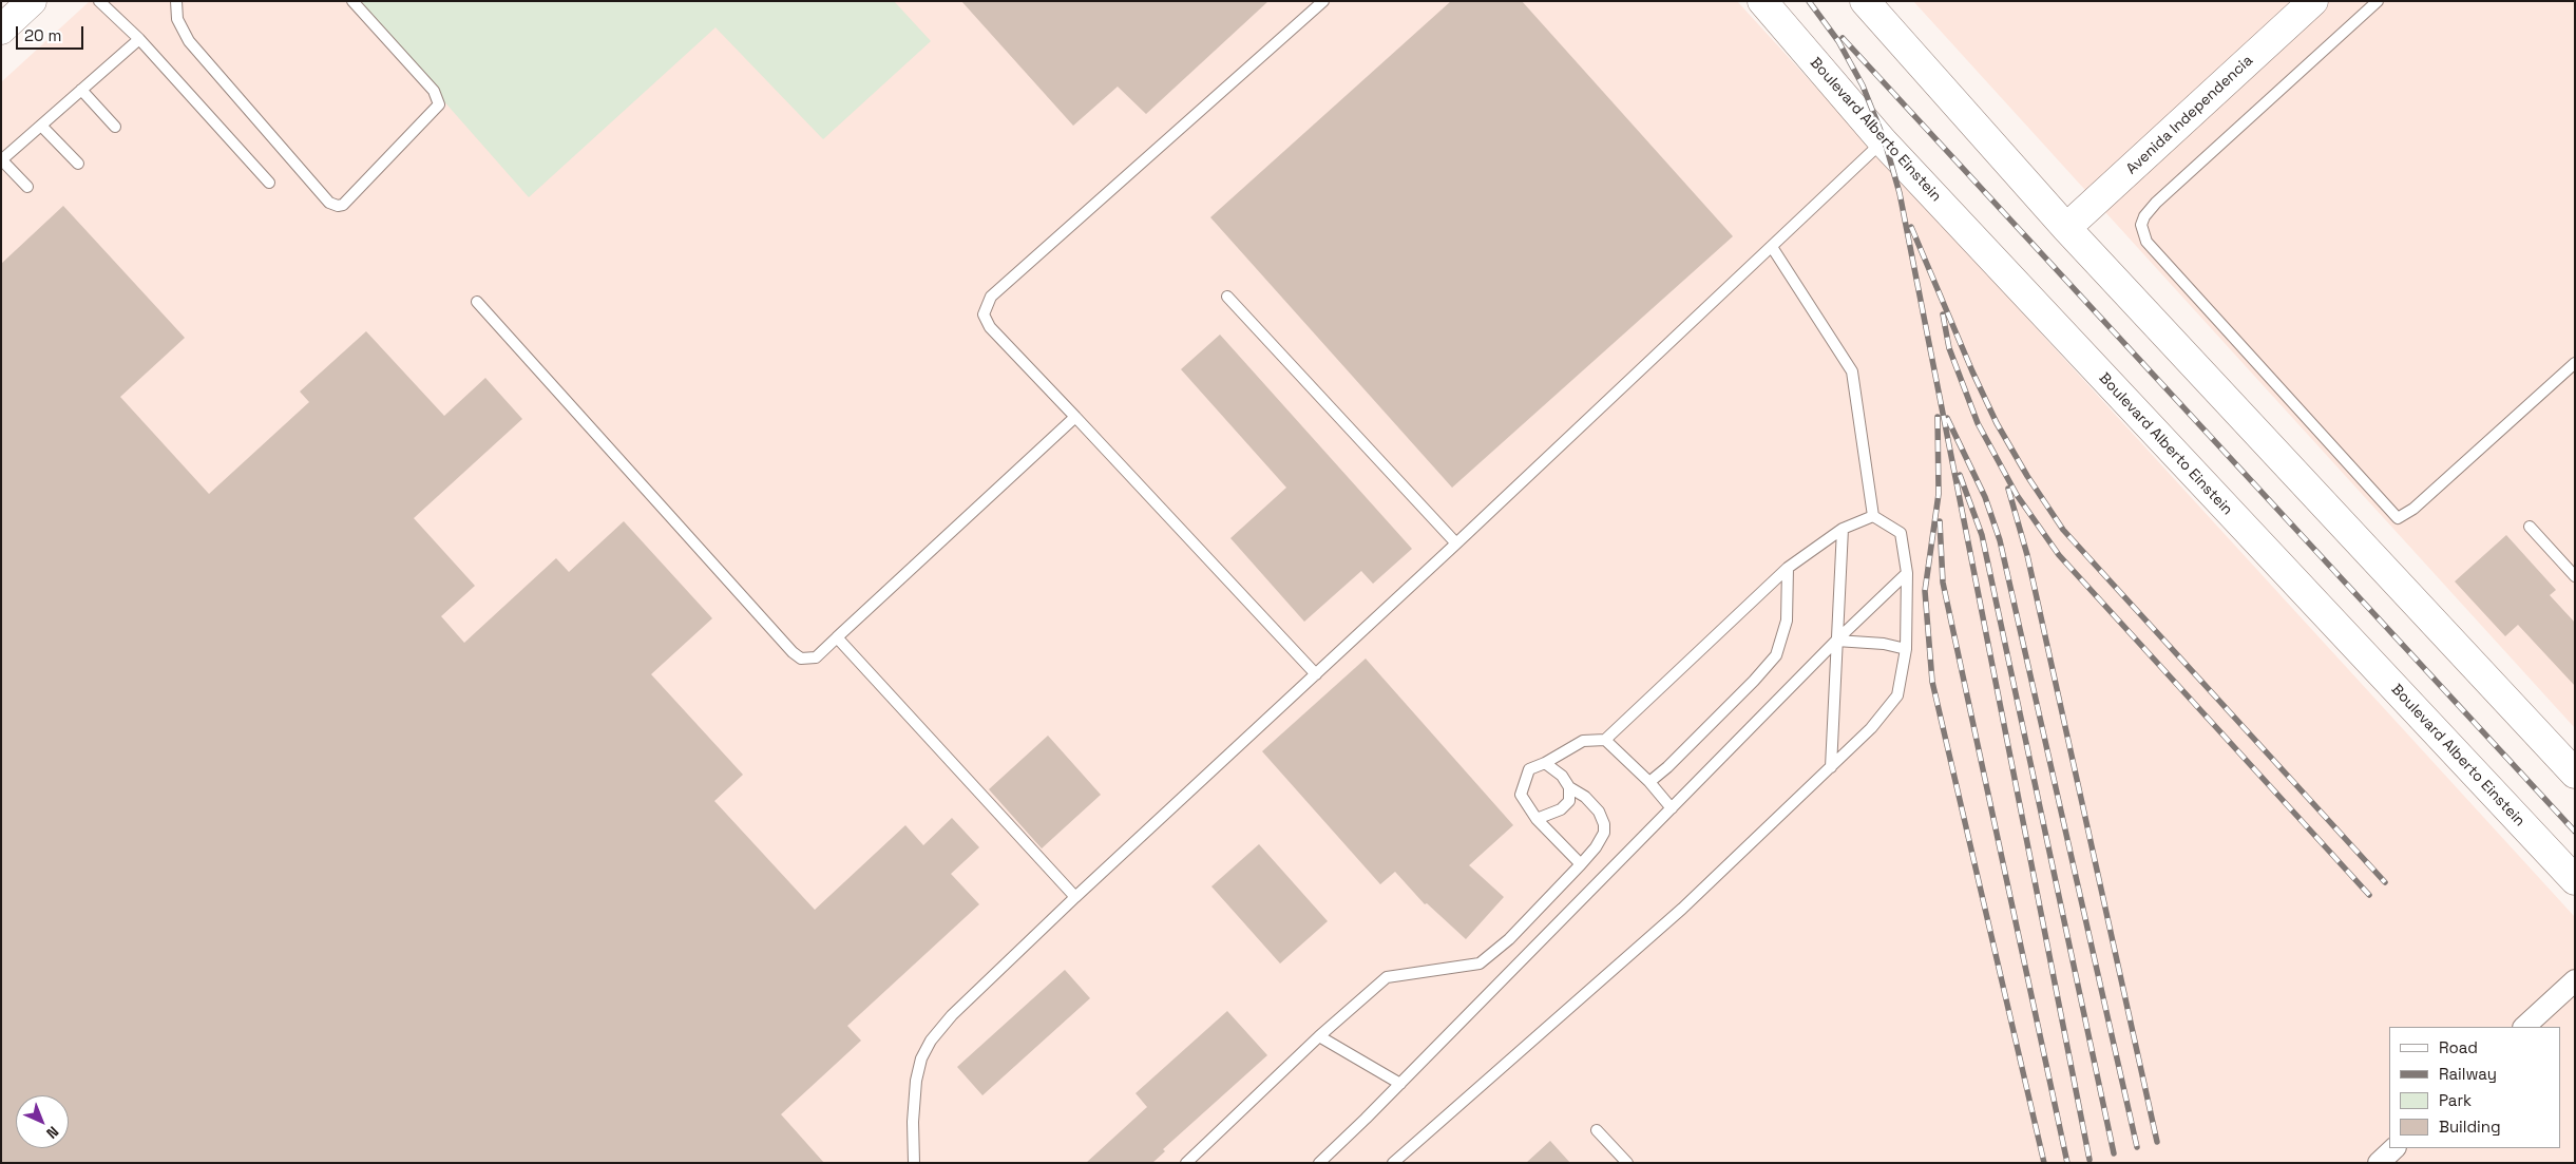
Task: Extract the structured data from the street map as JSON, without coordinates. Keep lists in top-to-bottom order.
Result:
{
  "streets": {
    "main road": ["Avenida Independencia", "Boulevard Alberto Einstein"]
  },
  "legend": [
    "Road",
    "Railway",
    "Park",
    "Building"
  ],
  "scale_bar": "20 m",
  "north": "bottom right"
}
